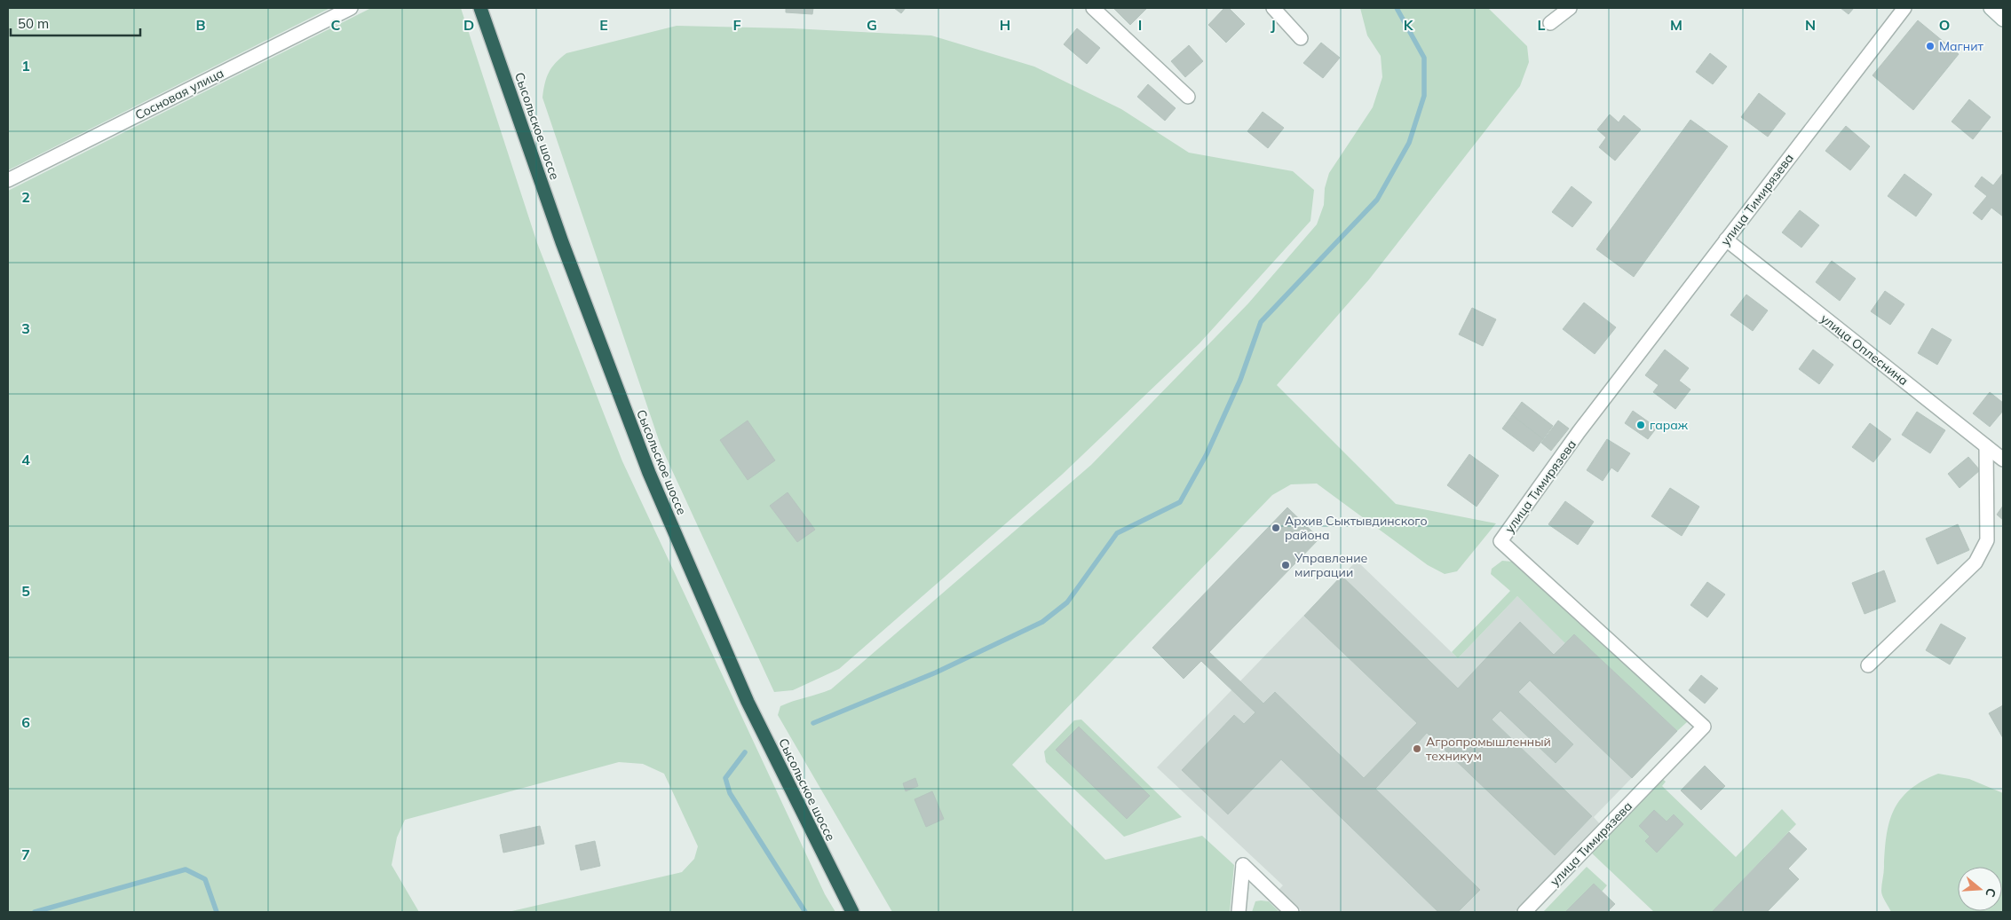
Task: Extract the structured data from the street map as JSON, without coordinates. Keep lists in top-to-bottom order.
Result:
{
  "streets": {
    "highway": ["Сысольское шоссе"],
    "street": ["Сосновая улица", "улица Тимирязева", "улица Оплеснина"]
  },
  "crossings": [
    ["улица Тимирязева", "улица Оплеснина"]
  ],
  "places": [
    "Магнит",
    "гараж",
    "Архив Сыктывдинского района",
    "Управление миграции",
    "Агропромышленный техникум"
  ],
  "scale_bar": "50 m",
  "north": "right",
  "grid": {
    "columns": [
      "B",
      "C",
      "D",
      "E",
      "F",
      "G",
      "H",
      "I",
      "J",
      "K",
      "L",
      "M",
      "N",
      "O"
    ],
    "rows": [
      "1",
      "2",
      "3",
      "4",
      "5",
      "6",
      "7"
    ]
  }
}
